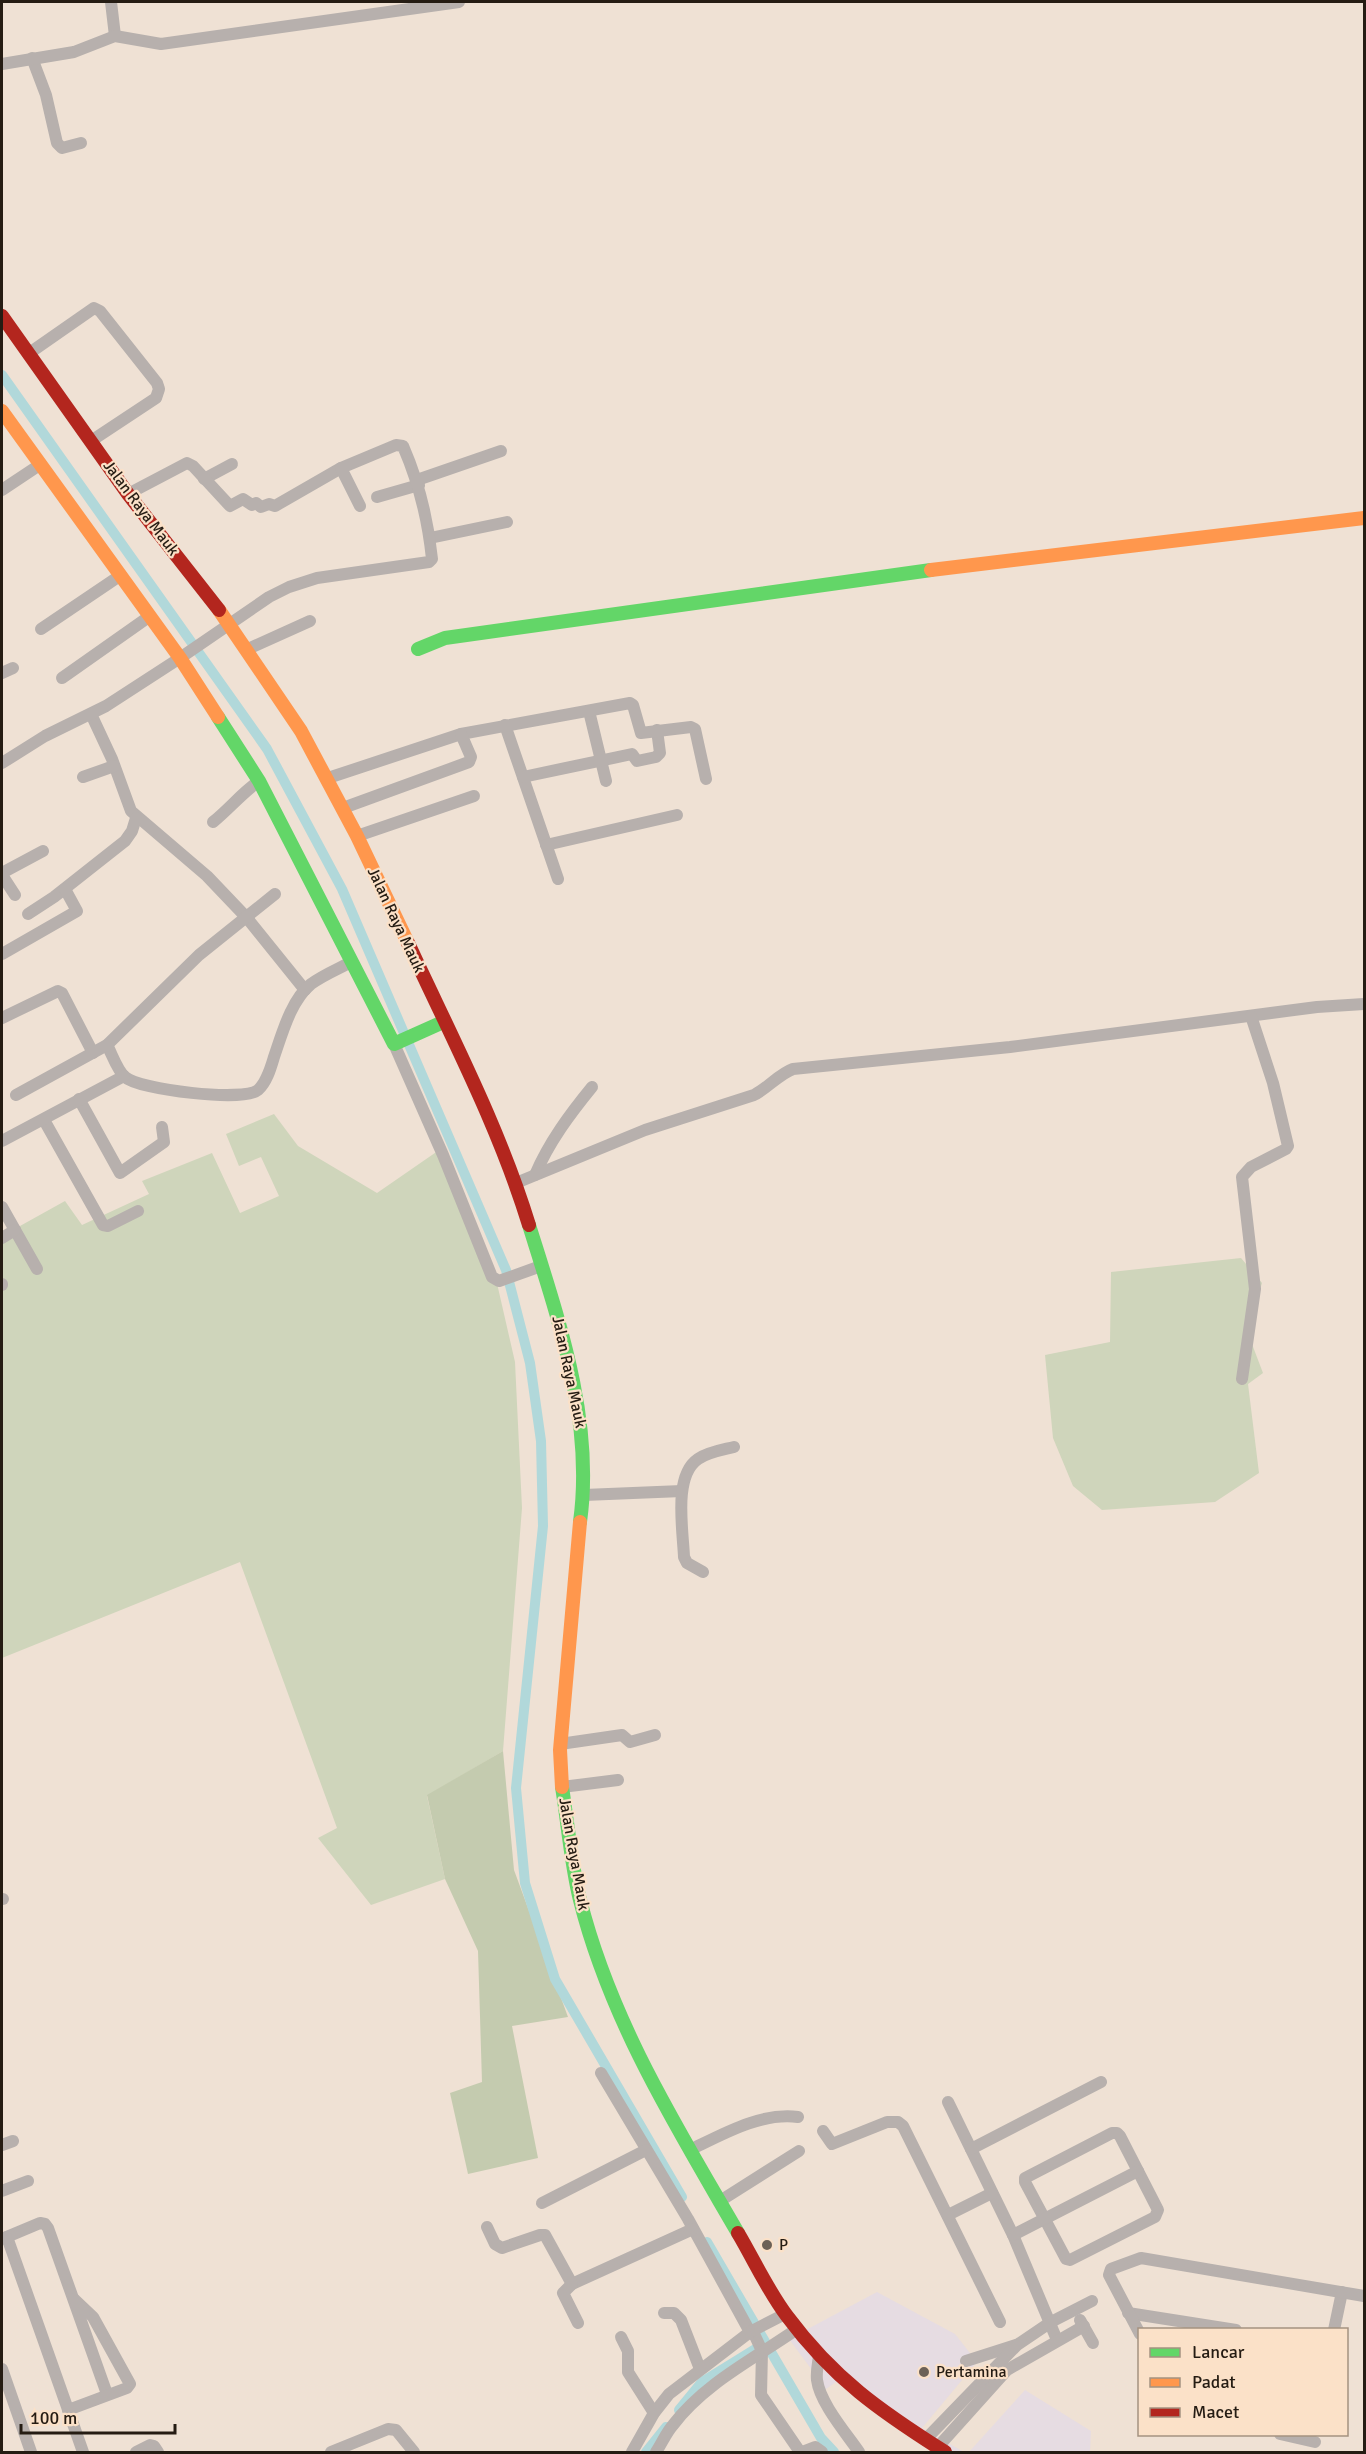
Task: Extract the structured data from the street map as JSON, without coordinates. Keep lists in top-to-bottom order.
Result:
{
  "streets": {
    "main road": ["Jalan Raya Mauk"]
  },
  "places": ["P", "Pertamina"],
  "legend": ["Lancar", "Padat", "Macet"],
  "scale_bar": "100 m"
}
